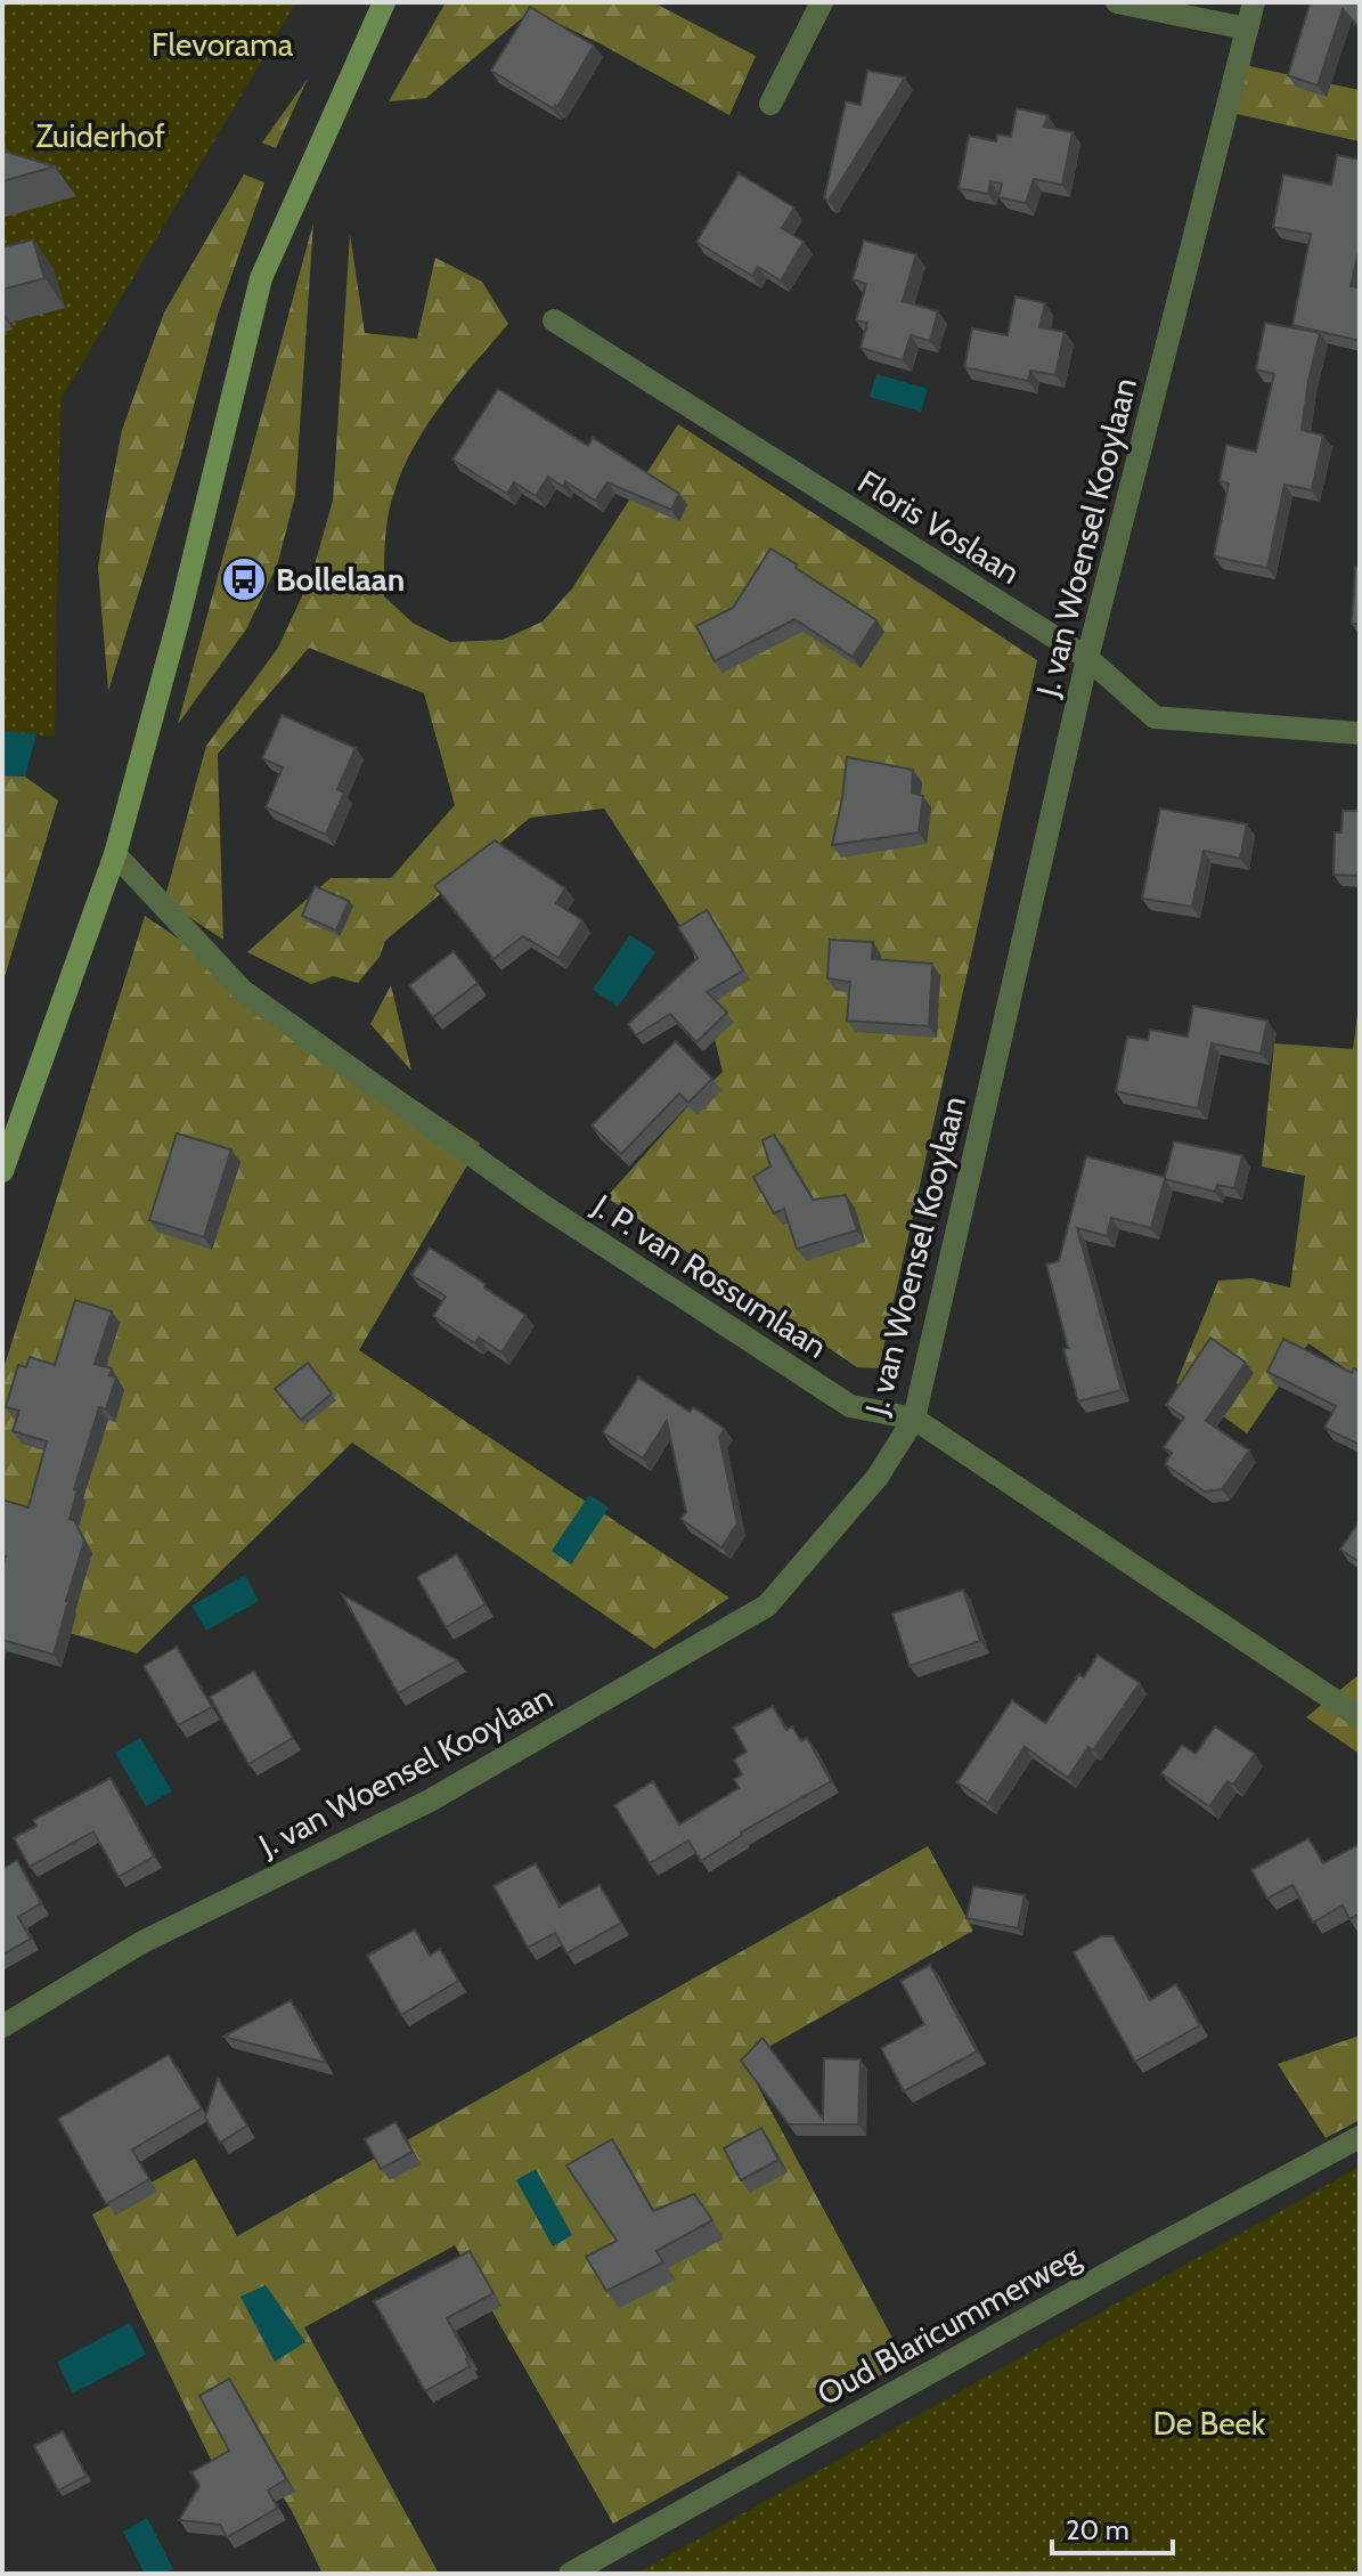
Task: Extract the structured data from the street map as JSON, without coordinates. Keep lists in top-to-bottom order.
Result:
{
  "streets": {
    "street": [
      "Floris Voslaan",
      "J. van Woensel Kooylaan",
      "J. P. van Rossumlaan",
      "Oud Blaricummerweg"
    ]
  },
  "crossings": [
    ["Floris Voslaan", "J. van Woensel Kooylaan"],
    ["J. van Woensel Kooylaan", "J. P. van Rossumlaan"]
  ],
  "parks": ["Flevorama", "Zuiderhof", "De Beek"],
  "places": {
    "bus stop": ["Bollelaan"]
  },
  "scale_bar": "20 m"
}
